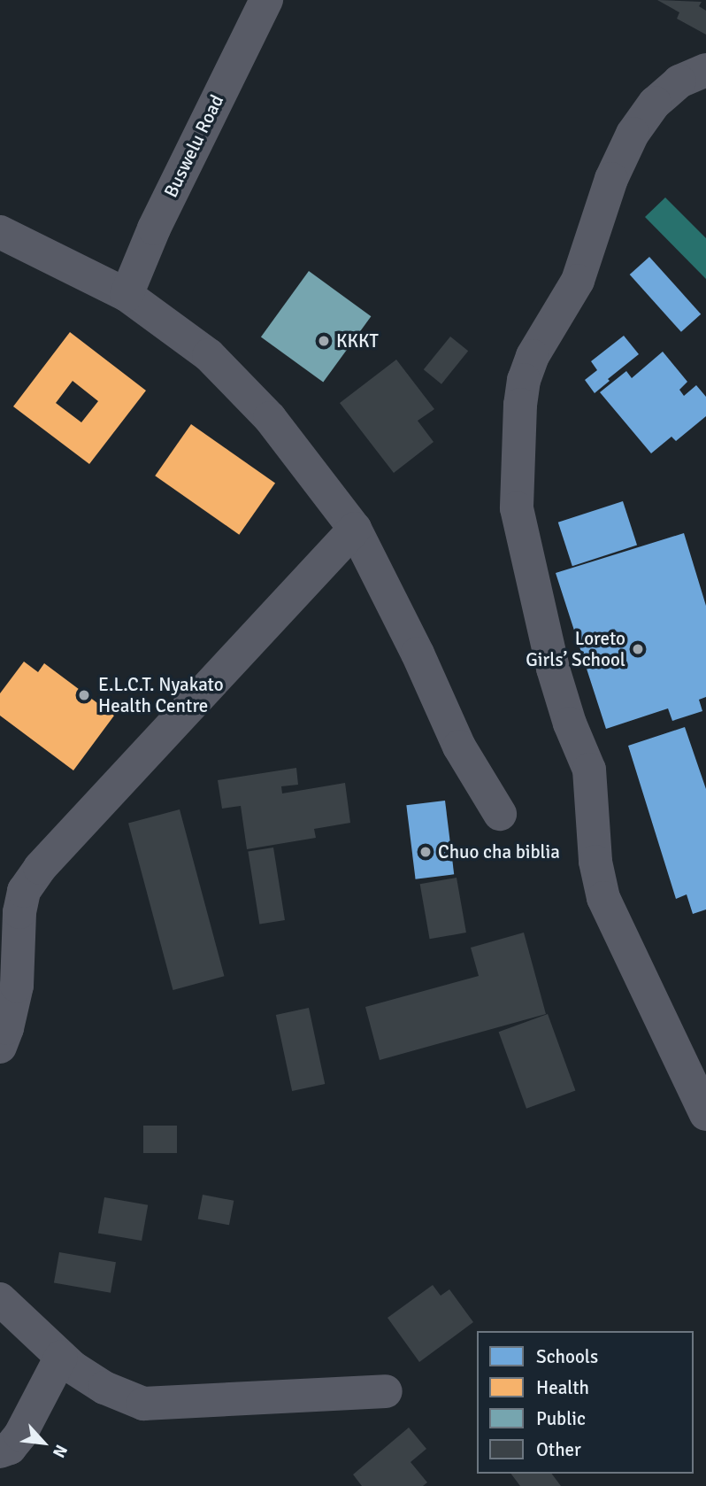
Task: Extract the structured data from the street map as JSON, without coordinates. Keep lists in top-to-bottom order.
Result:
{
  "streets": {
    "street": ["Buswelu Road"]
  },
  "places": [
    "KKKT",
    "Loreto Girls’ School",
    "E.L.C.T. Nyakato Health Centre",
    "Chuo cha biblia"
  ],
  "legend": [
    "Schools",
    "Health",
    "Public",
    "Other"
  ],
  "north": "bottom right"
}
